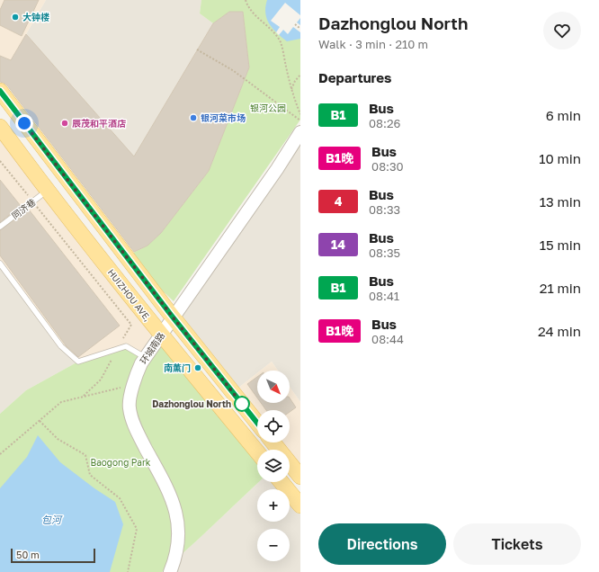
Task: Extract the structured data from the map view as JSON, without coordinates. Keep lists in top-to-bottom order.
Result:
{
  "streets": {
    "main road": ["HUIZHOU AVE,"],
    "street": ["环城南路"],
    "lane": ["同济巷"]
  },
  "crossings": [
    ["同济巷", "HUIZHOU AVE,"],
    ["HUIZHOU AVE,", "环城南路"]
  ],
  "water": ["包河"],
  "parks": ["银河公园", "Baogong Park"],
  "places": [
    "大钟楼",
    "银河菜市场",
    "辰茂和平酒店",
    "南薰门",
    "Dazhonglou North"
  ],
  "lines": ["bus line B1"],
  "scale_bar": "50 m",
  "north": "bottom right",
  "page": {
    "heading": [
      ["Dazhonglou North", "Walk · 3 min · 210 m"],
      "Departures"
    ],
    "list": [
      {
        "mark": "B1",
        "name": "Bus",
        "note": "08:26",
        "value": "6 min"
      },
      {
        "mark": "B1晚",
        "name": "Bus",
        "note": "08:30",
        "value": "10 min"
      },
      {
        "mark": "4",
        "name": "Bus",
        "note": "08:33",
        "value": "13 min"
      },
      {
        "mark": "14",
        "name": "Bus",
        "note": "08:35",
        "value": "15 min"
      },
      {
        "mark": "B1",
        "name": "Bus",
        "note": "08:41",
        "value": "21 min"
      },
      {
        "mark": "B1晚",
        "name": "Bus",
        "note": "08:44",
        "value": "24 min"
      }
    ],
    "map_buttons": ["+", "−"],
    "buttons": ["Directions", "Tickets"],
    "scale": "50 m"
  }
}
